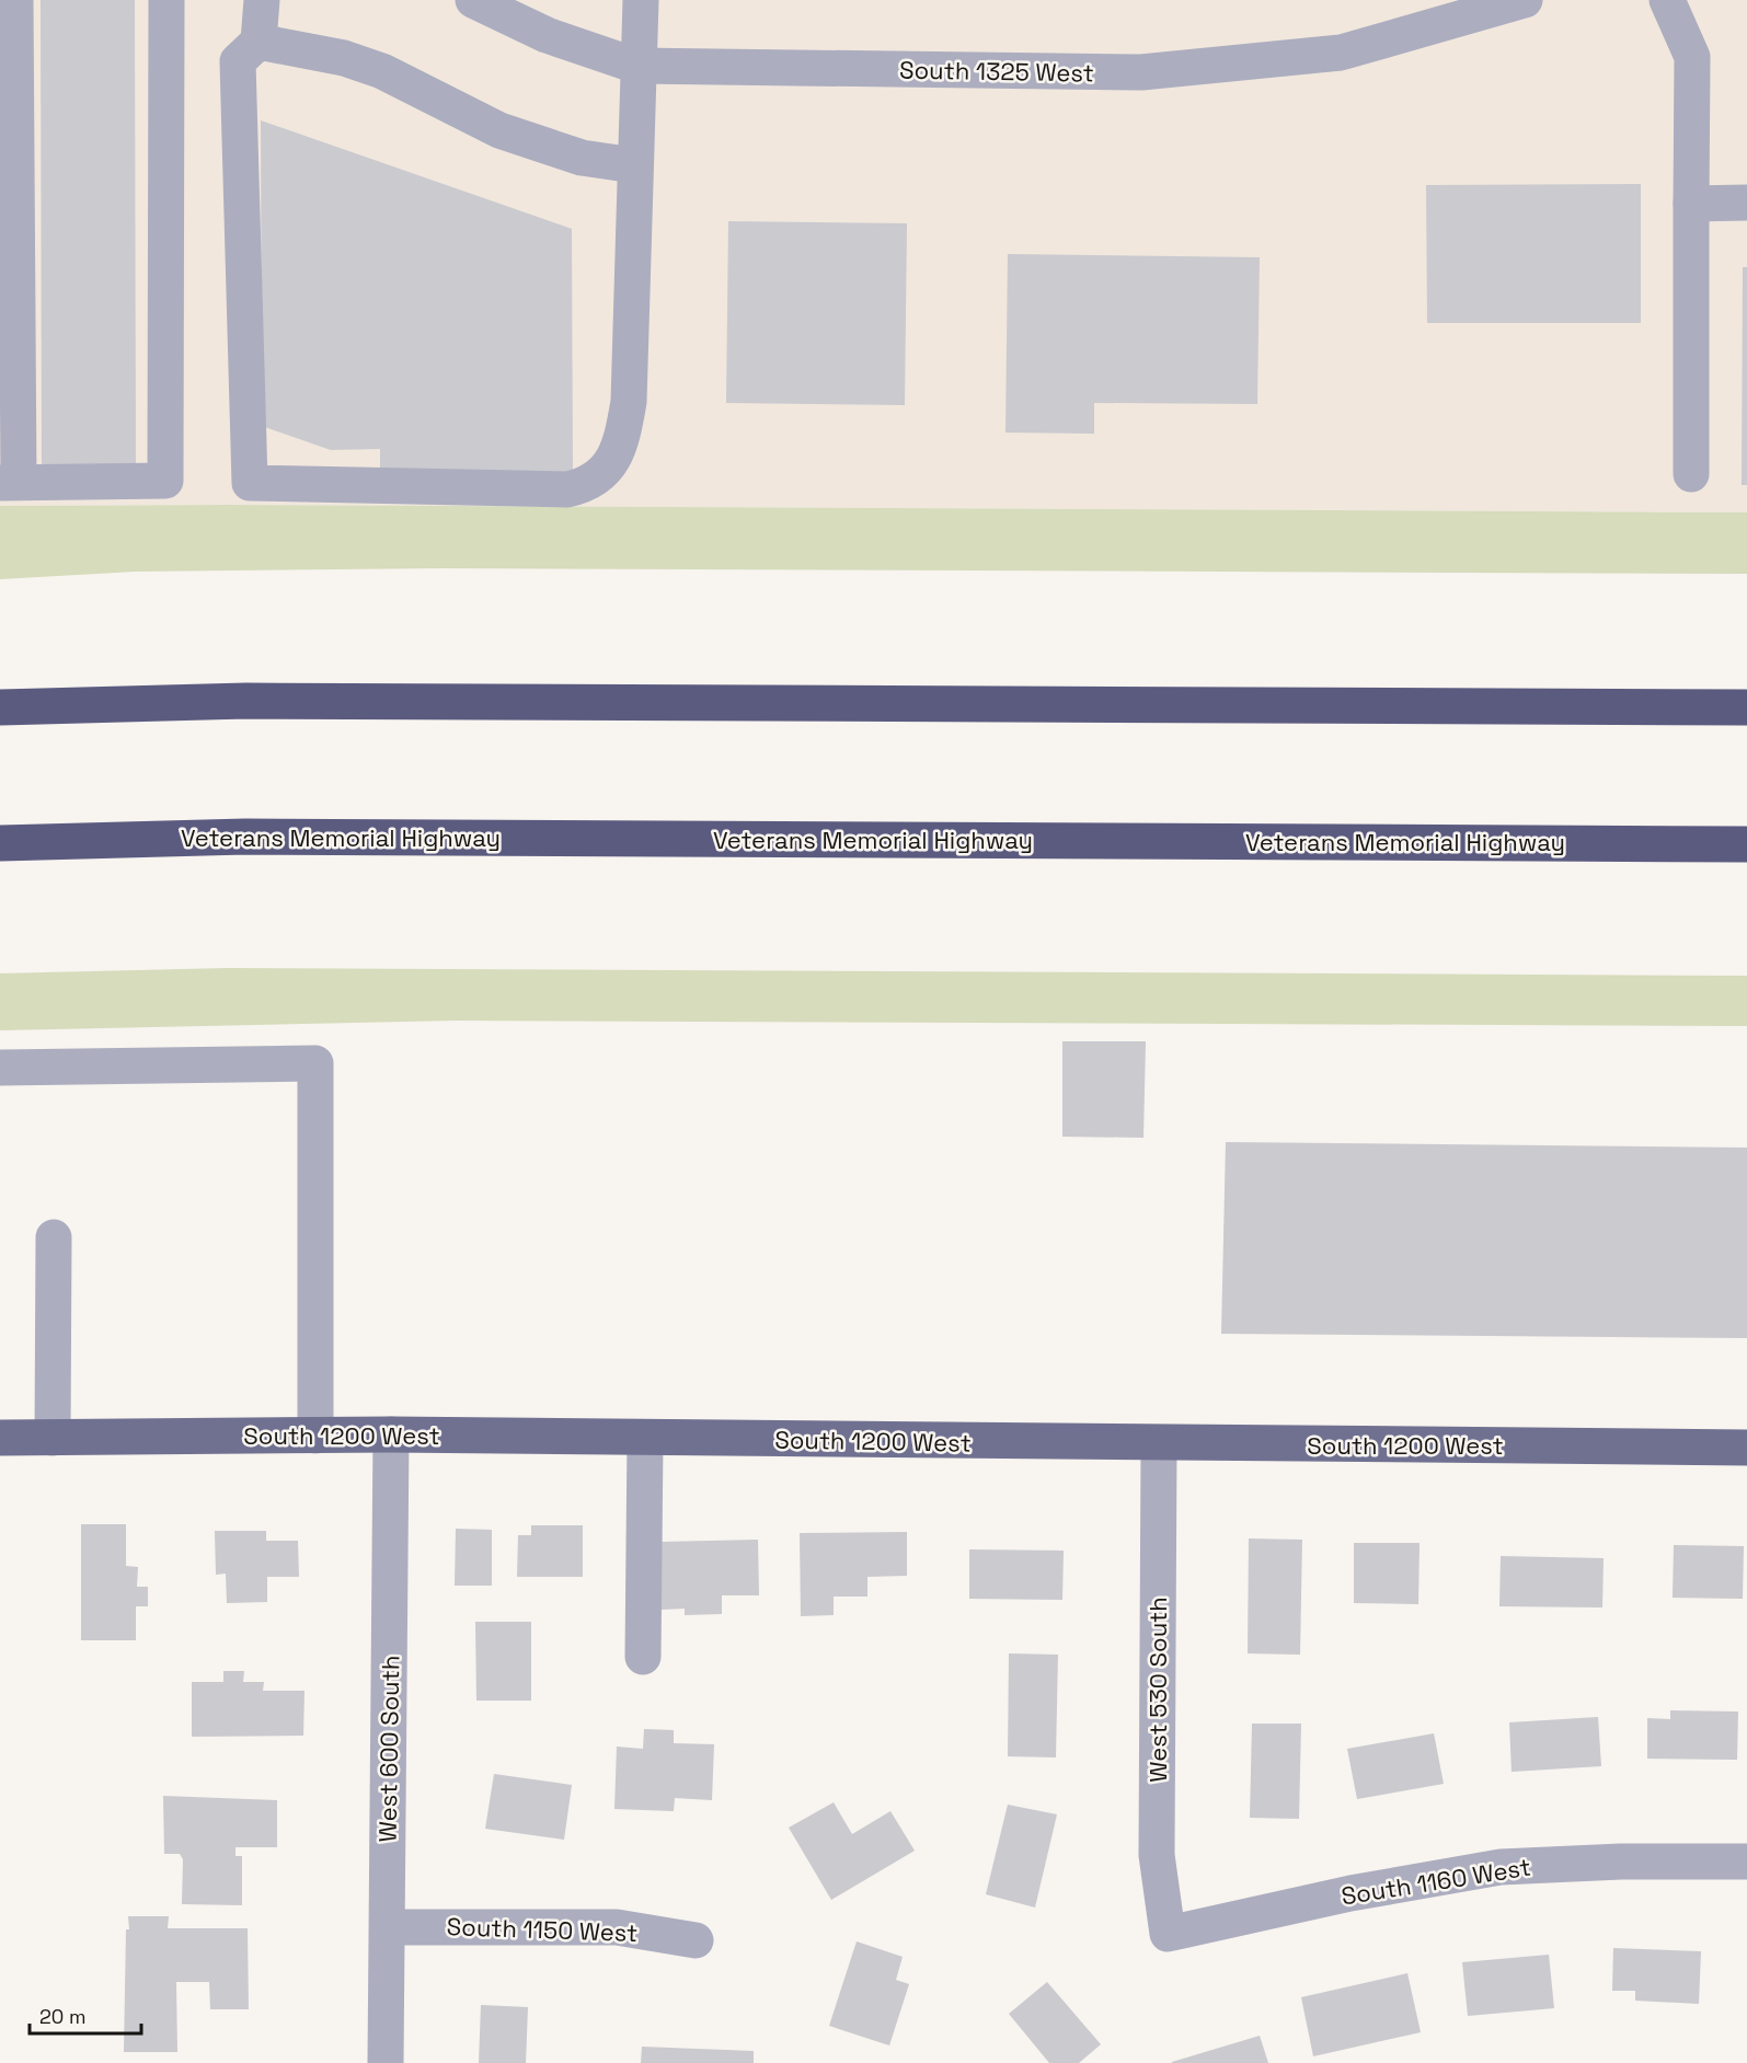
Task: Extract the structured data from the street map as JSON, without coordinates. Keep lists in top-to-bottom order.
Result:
{
  "streets": {
    "highway": ["Veterans Memorial Highway"],
    "main road": ["South 1200 West"],
    "street": [
      "South 1325 West",
      "West 530 South",
      "West 600 South",
      "South 1160 West",
      "South 1150 West"
    ]
  },
  "crossings": [
    ["South 1200 West", "West 530 South"],
    ["South 1200 West", "West 600 South"],
    ["West 530 South", "South 1160 West"],
    ["West 600 South", "South 1150 West"]
  ],
  "scale_bar": "20 m"
}
